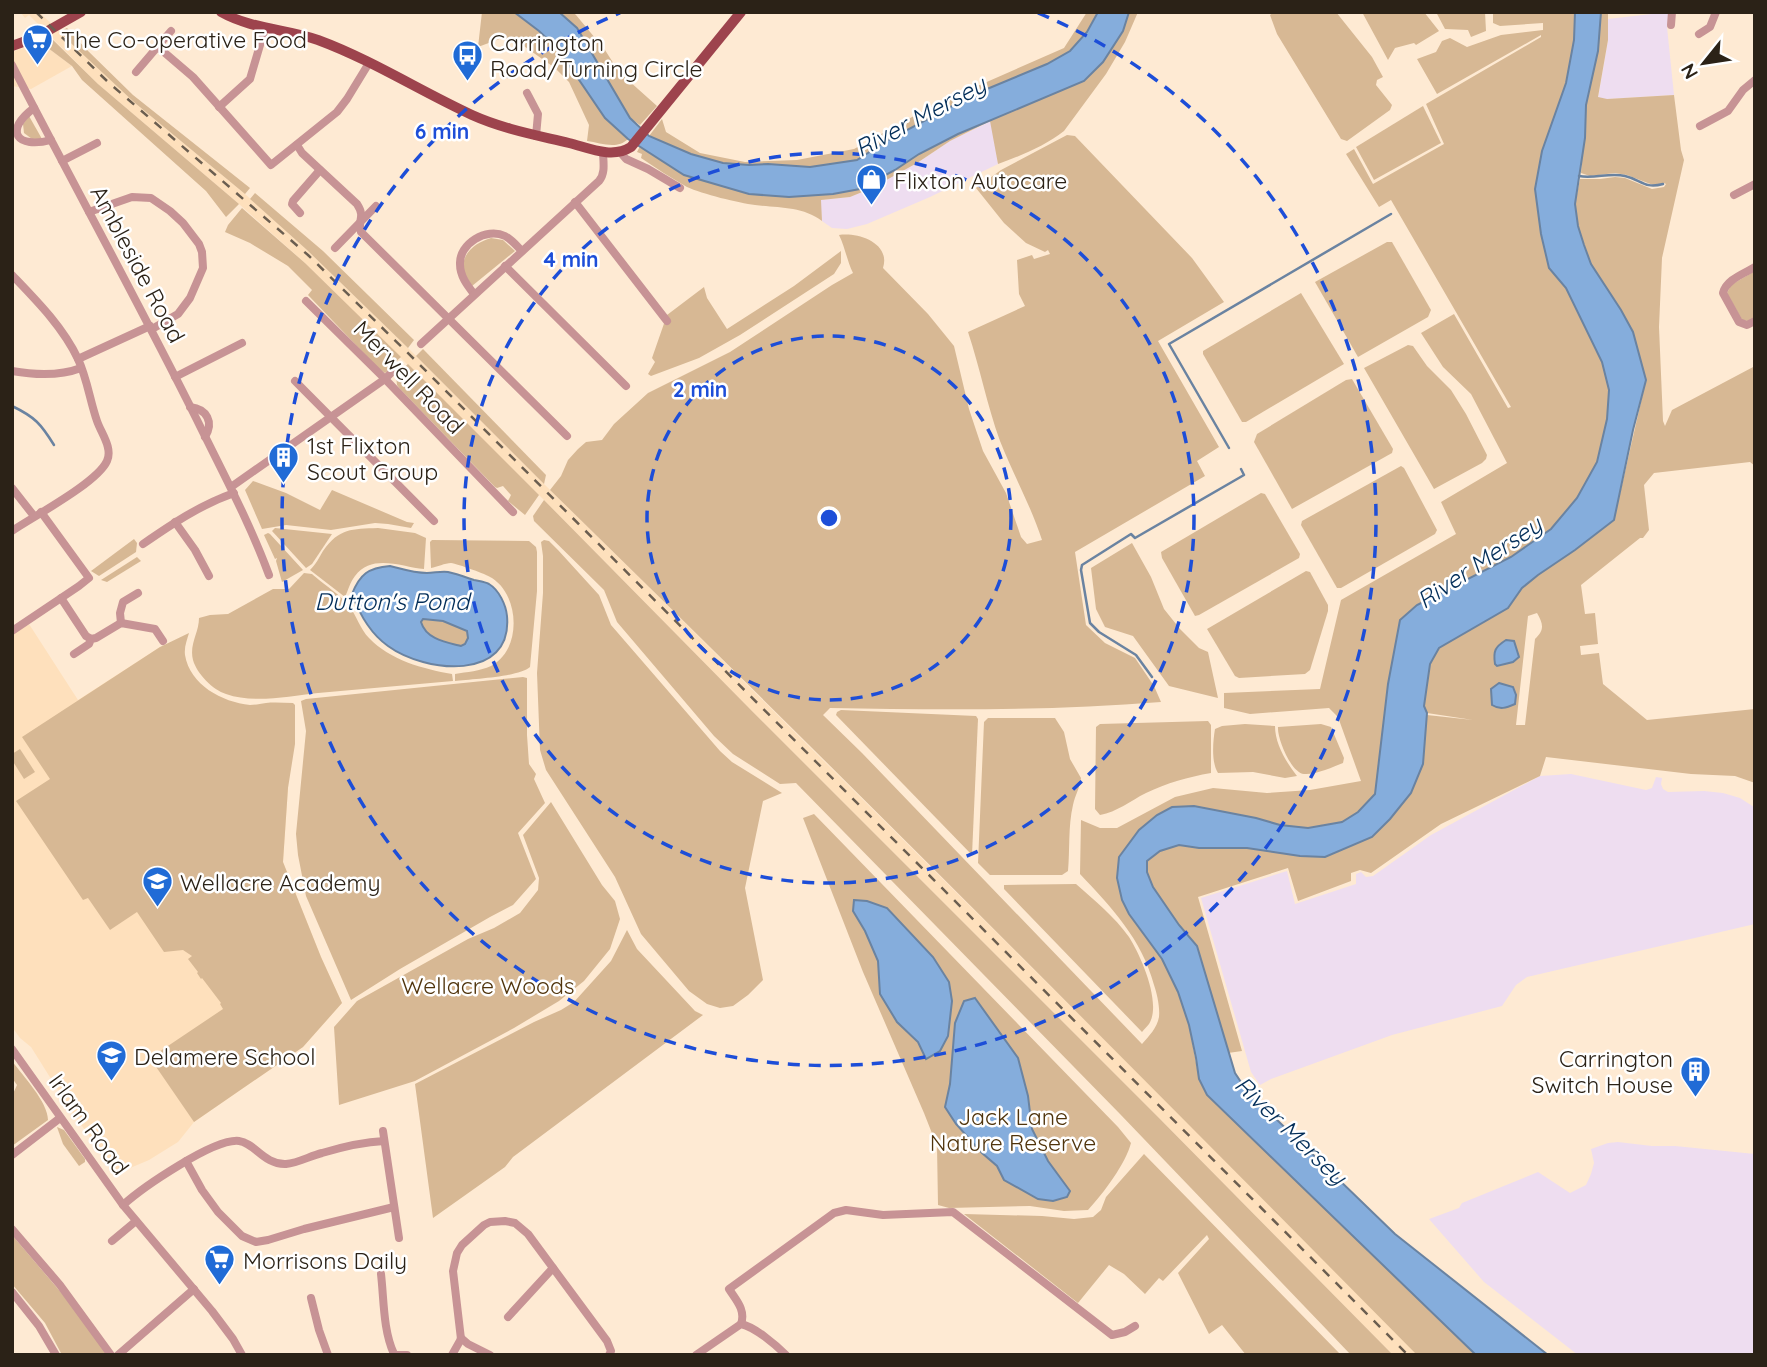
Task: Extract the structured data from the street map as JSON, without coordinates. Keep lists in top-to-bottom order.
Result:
{
  "streets": {
    "street": ["Ambleside Road", "Merwell Road", "Irlam Road"]
  },
  "water": ["River Mersey", "Dutton's Pond"],
  "parks": ["Wellacre Woods", "Jack Lane Nature Reserve"],
  "places": {
    "supermarket": ["The Co-operative Food", "Morrisons Daily"],
    "bus stop": ["Carrington Road/Turning Circle"],
    "shop": ["Flixton Autocare"],
    "building": ["1st Flixton Scout Group", "Carrington Switch House"],
    "school or university": ["Wellacre Academy", "Delamere School"]
  },
  "north": "bottom left",
  "rings": ["6 min", "4 min", "2 min"]
}
